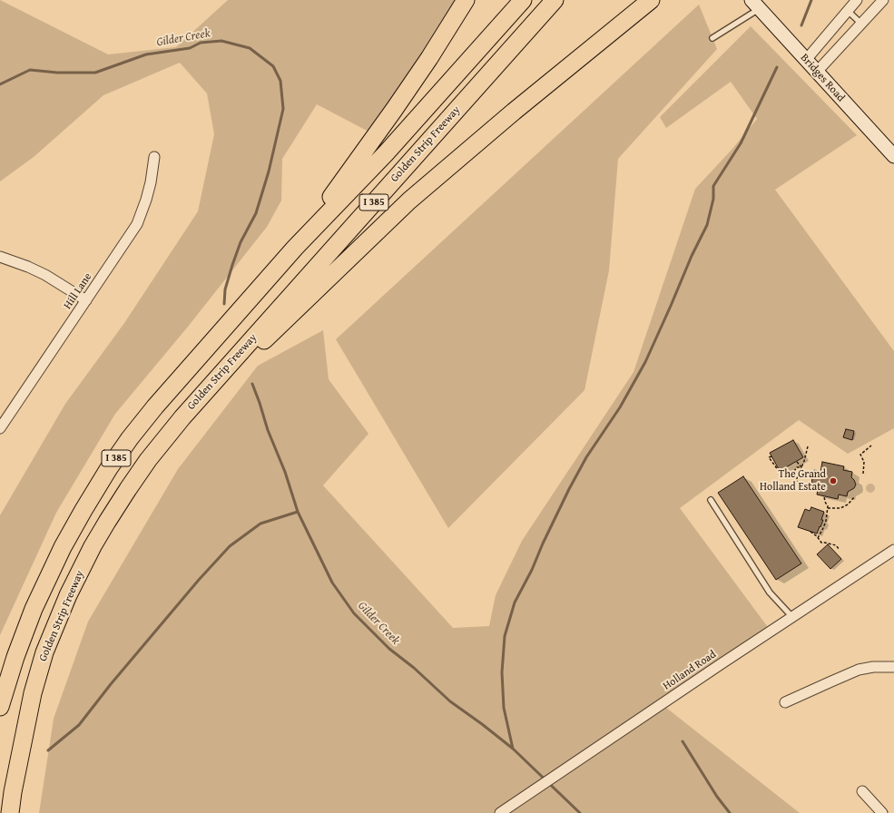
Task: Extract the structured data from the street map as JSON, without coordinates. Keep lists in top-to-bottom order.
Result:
{
  "streets": {
    "highway": ["Golden Strip Freeway", "I 385"],
    "main road": ["Bridges Road"],
    "street": ["Hill Lane", "Holland Road"]
  },
  "water": ["Gilder Creek"],
  "places": ["The Grand Holland Estate"]
}
